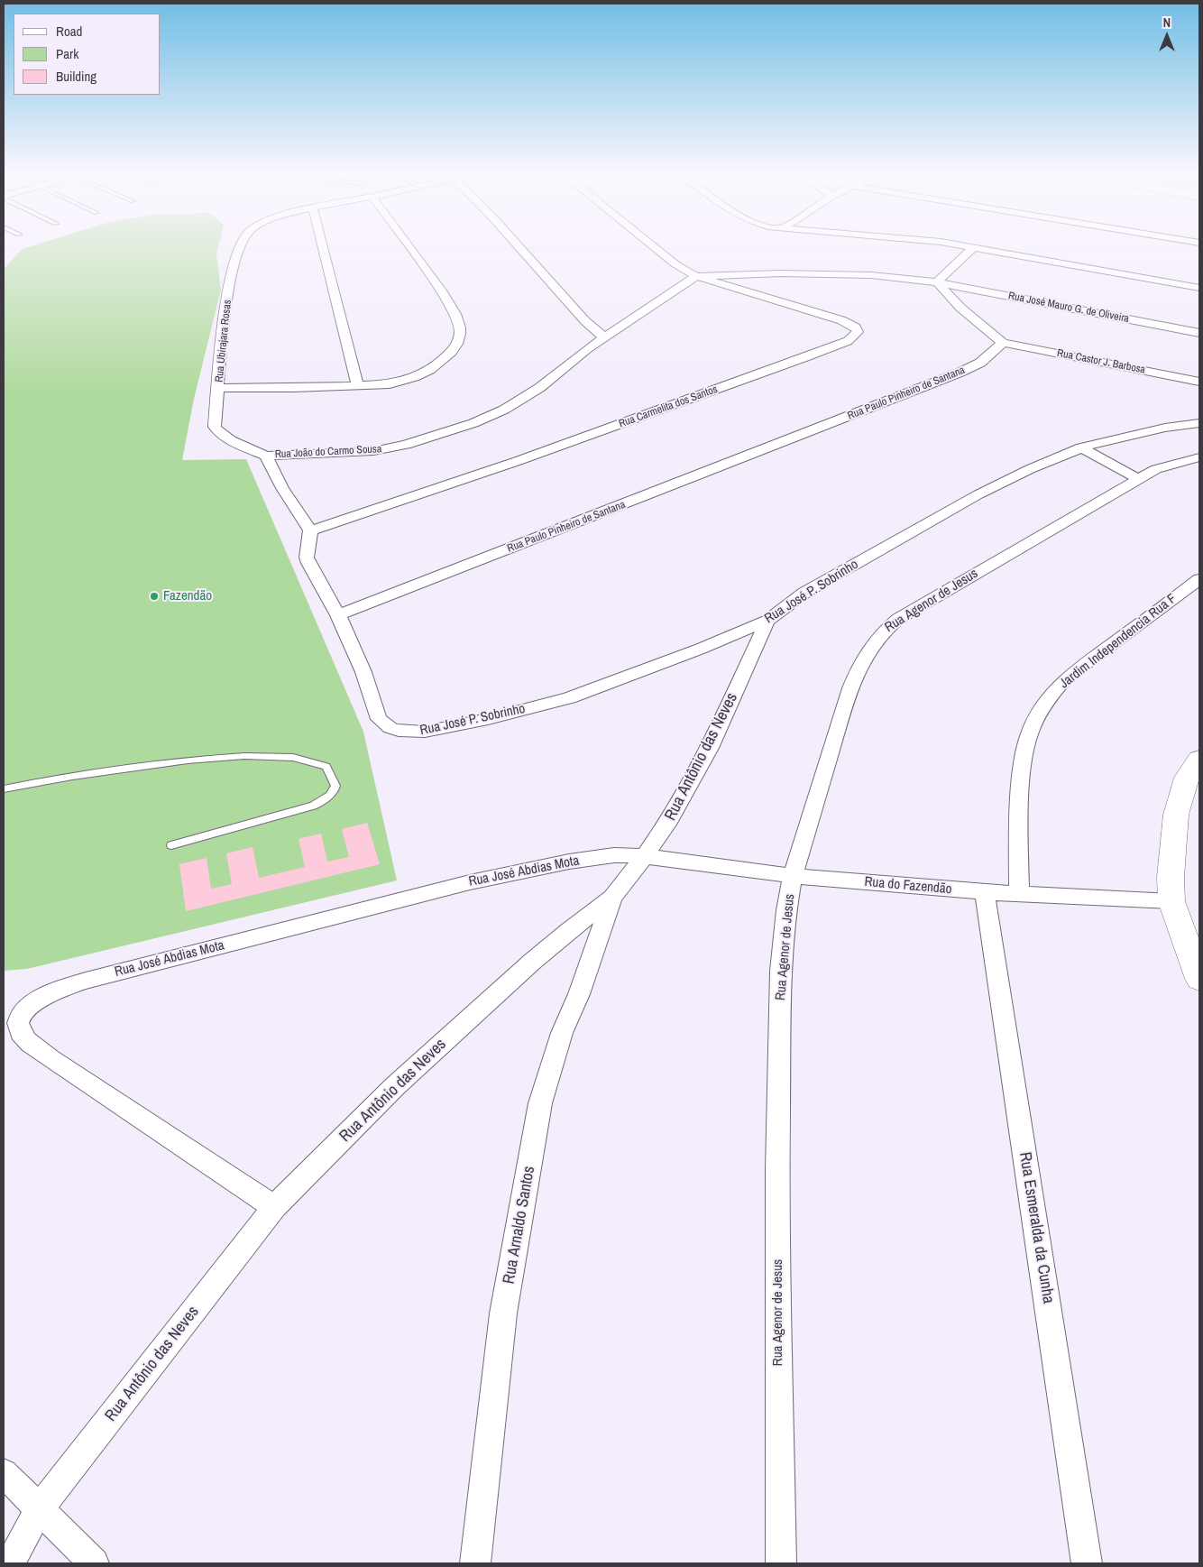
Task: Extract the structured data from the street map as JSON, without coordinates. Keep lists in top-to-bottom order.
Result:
{
  "streets": {
    "street": [
      "Rua José Mauro G. de Oliveira",
      "Rua Ubirajara Rosas",
      "Rua Castor J. Barbosa",
      "Rua Paulo Pinheiro de Santana",
      "Rua Carmelita dos Santos",
      "Rua João do Carmo Sousa",
      "Rua José P. Sobrinho",
      "Rua Agenor de Jesus",
      "Jardim Independencia Rua F",
      "Rua Antônio das Neves",
      "Rua José Abdias Mota",
      "Rua do Fazendão",
      "Rua Arnaldo Santos",
      "Rua Esmeralda da Cunha"
    ]
  },
  "crossings": [
    ["Rua Ubirajara Rosas", "Rua João do Carmo Sousa"],
    ["Rua Castor J. Barbosa", "Rua Paulo Pinheiro de Santana"],
    ["Rua Paulo Pinheiro de Santana", "Rua José P. Sobrinho"],
    ["Rua Carmelita dos Santos", "Rua João do Carmo Sousa"],
    ["Rua José P. Sobrinho", "Rua Antônio das Neves"],
    ["Rua Agenor de Jesus", "Rua do Fazendão"],
    ["Jardim Independencia Rua F", "Rua do Fazendão"],
    ["Rua Antônio das Neves", "Rua José Abdias Mota"],
    ["Rua Antônio das Neves", "Rua do Fazendão"],
    ["Rua Antônio das Neves", "Rua Arnaldo Santos"],
    ["Rua José Abdias Mota", "Rua do Fazendão"],
    ["Rua do Fazendão", "Rua Esmeralda da Cunha"]
  ],
  "places": ["Fazendão"],
  "legend": ["Road", "Park", "Building"],
  "north": "top"
}
